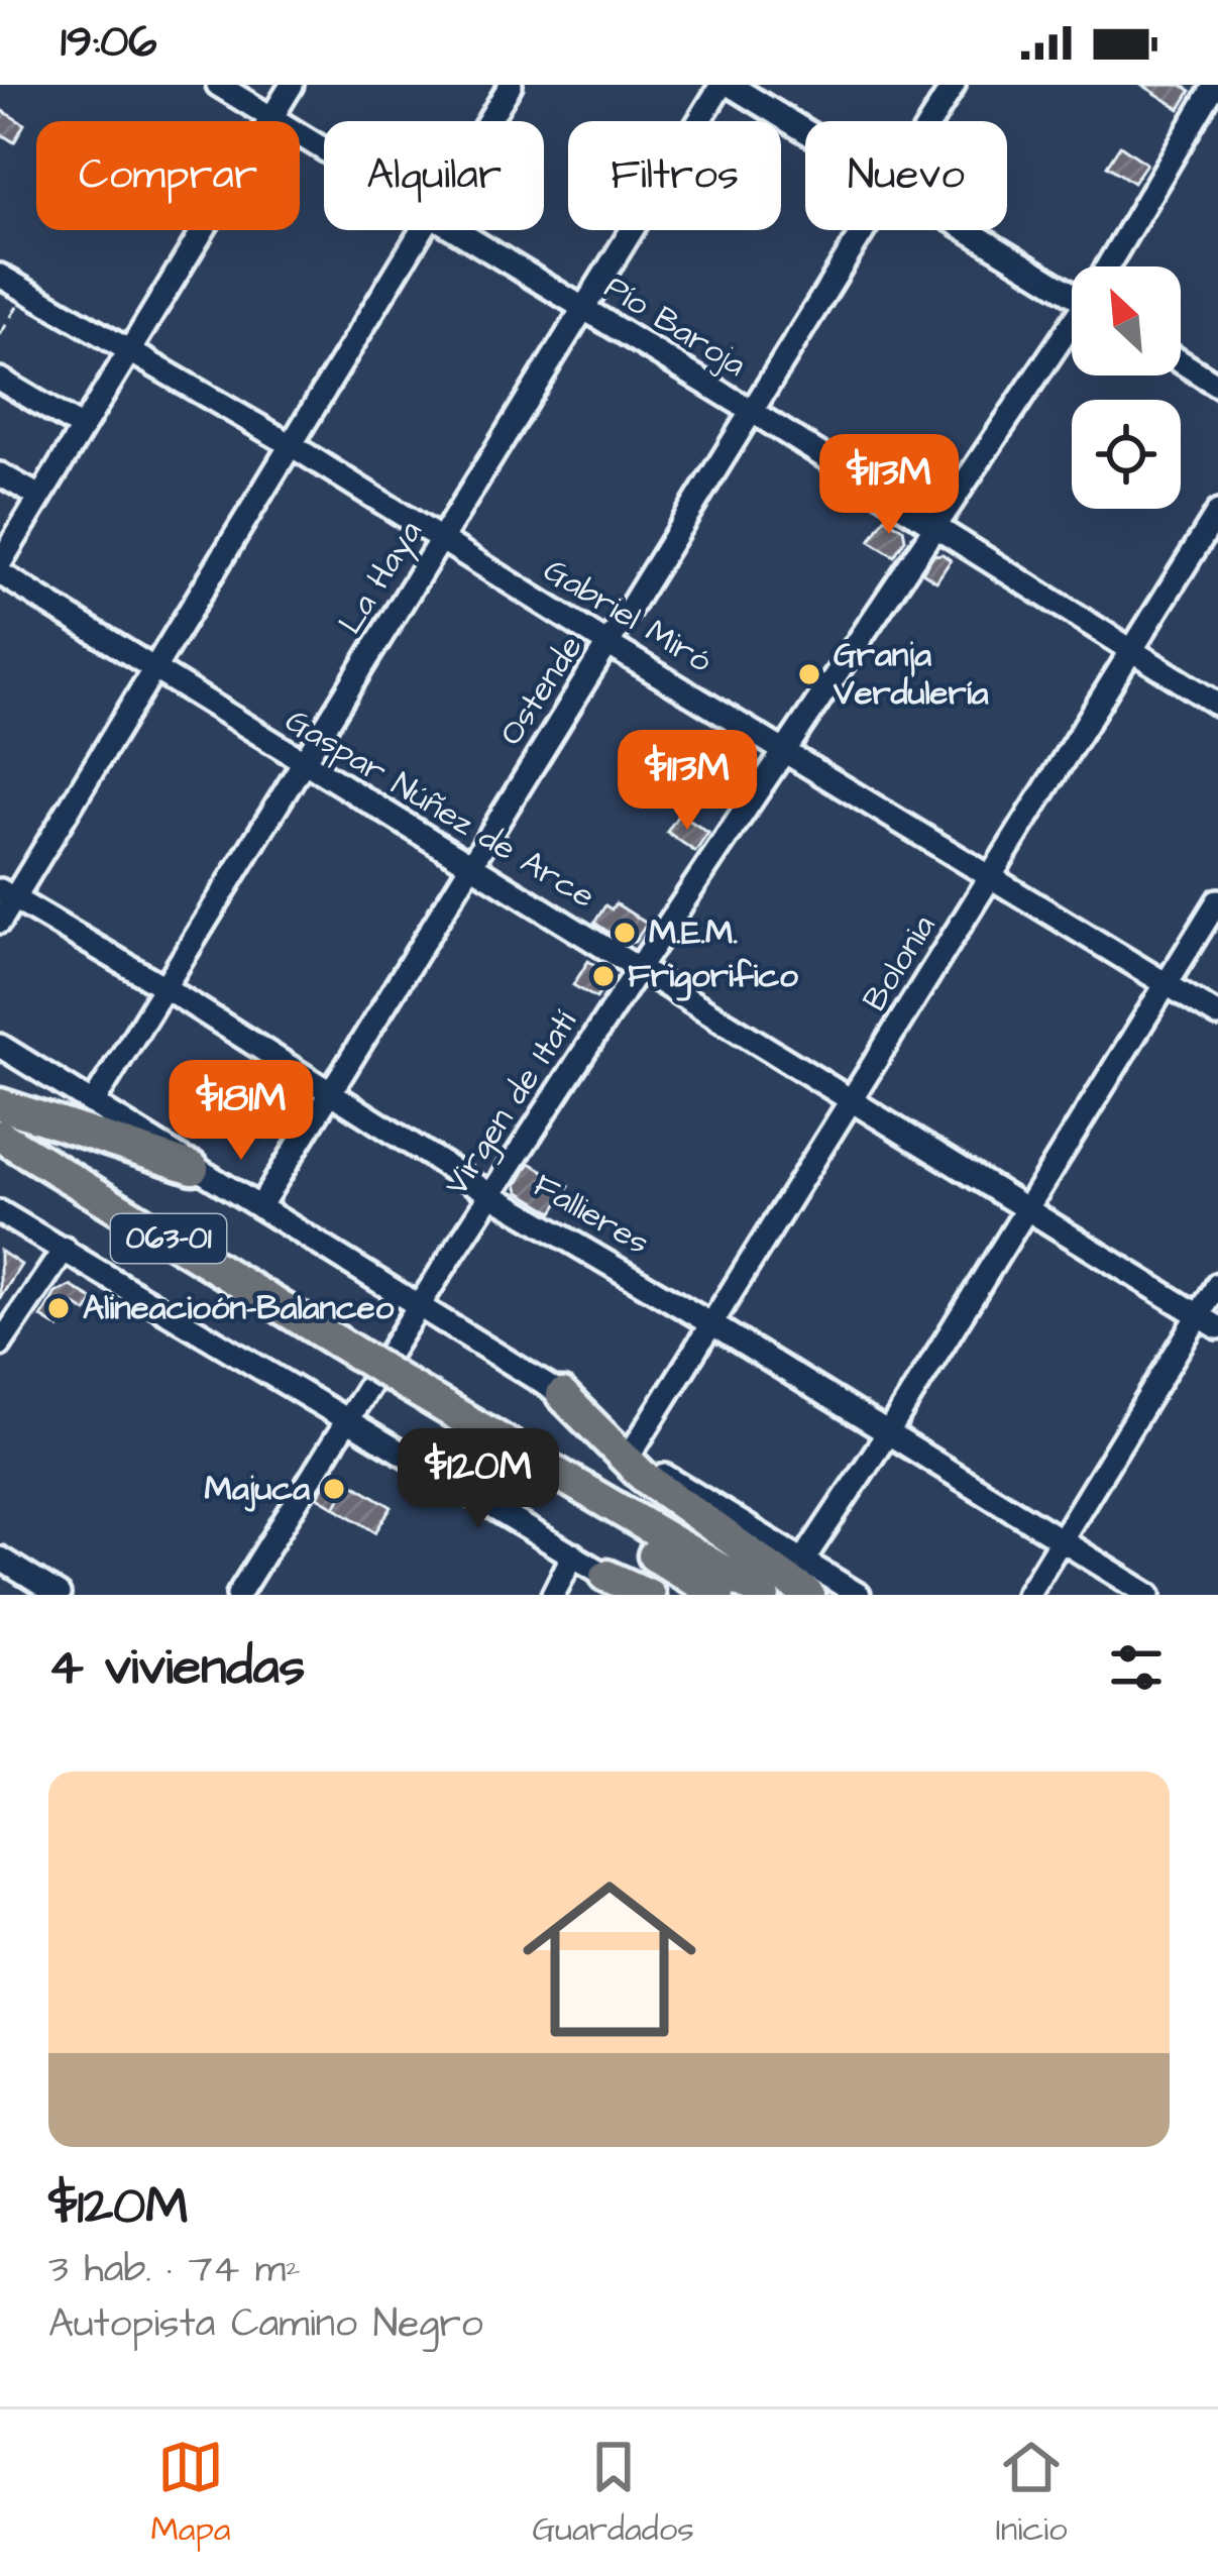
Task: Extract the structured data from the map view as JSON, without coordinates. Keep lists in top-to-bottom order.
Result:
{
  "streets": {
    "highway": ["063-01"],
    "street": [
      "Pío Baroja",
      "La Haya",
      "Gabriel Miró",
      "Ostende",
      "Gaspar Núñez de Arce",
      "Bolonia",
      "Virgen de Itatí",
      "Fallieres"
    ]
  },
  "crossings": [
    ["Pío Baroja", "La Haya"],
    ["Pío Baroja", "Ostende"],
    ["Pío Baroja", "Bolonia"],
    ["Pío Baroja", "Virgen de Itatí"],
    ["La Haya", "Gabriel Miró"],
    ["La Haya", "Gaspar Núñez de Arce"],
    ["La Haya", "Fallieres"],
    ["Gabriel Miró", "Ostende"],
    ["Gabriel Miró", "Bolonia"],
    ["Gabriel Miró", "Virgen de Itatí"],
    ["Ostende", "Gaspar Núñez de Arce"],
    ["Ostende", "Fallieres"],
    ["Gaspar Núñez de Arce", "Bolonia"],
    ["Gaspar Núñez de Arce", "Virgen de Itatí"],
    ["Bolonia", "Fallieres"],
    ["Virgen de Itatí", "Fallieres"]
  ],
  "places": [
    "Granja Verdulería",
    "M.E.M.",
    "Frigorifico",
    "Alineacioón-Balanceo",
    "Majuca"
  ],
  "north": "top left",
  "page": {
    "status": "19:06",
    "chip": [
      "Comprar",
      "Alquilar",
      "Filtros",
      "Nuevo"
    ],
    "price": [
      "$113M",
      "$113M",
      "$181M",
      "$120M"
    ],
    "heading": "4 viviendas",
    "list": [
      {
        "name": "$120M",
        "note": "3 hab. · 74 m² · Autopista Camino Negro"
      }
    ],
    "tabs": ["Mapa", "Guardados", "Inicio"]
  }
}
